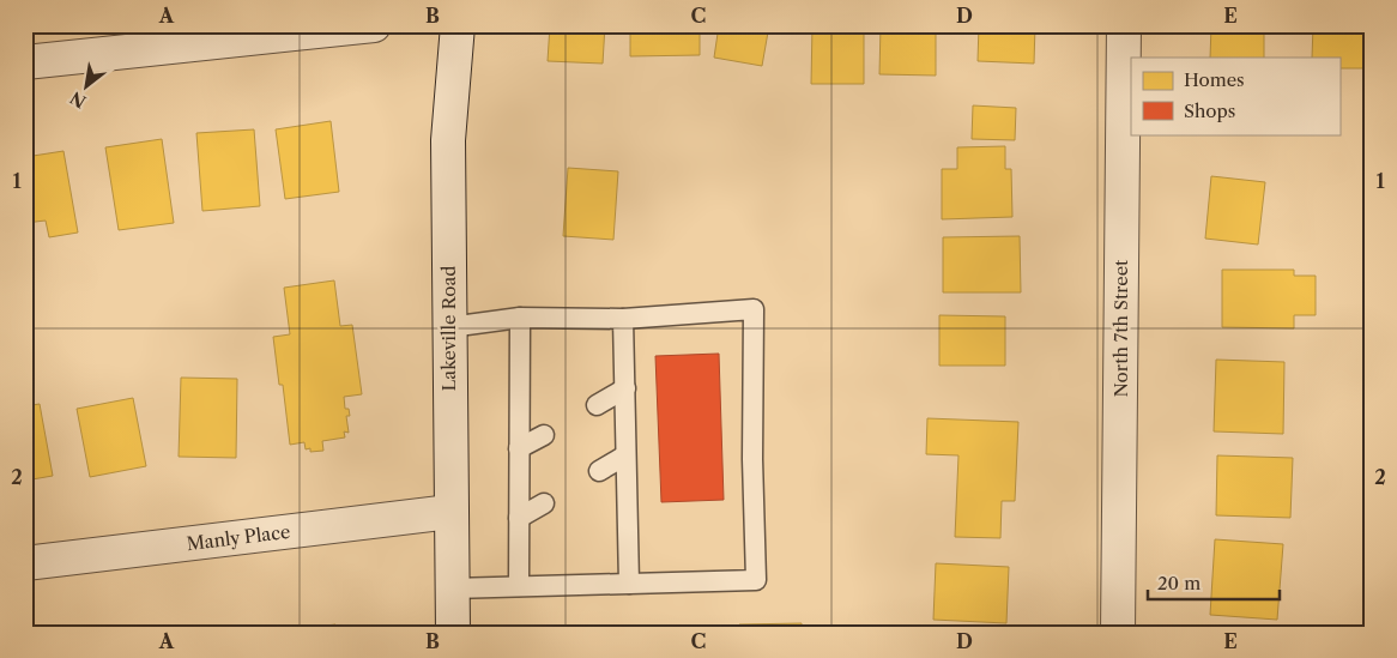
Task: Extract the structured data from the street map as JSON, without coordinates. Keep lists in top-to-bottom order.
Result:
{
  "streets": {
    "street": ["Lakeville Road", "North 7th Street", "Manly Place"]
  },
  "crossings": [
    ["Lakeville Road", "Manly Place"]
  ],
  "legend": ["Homes", "Shops"],
  "scale_bar": "20 m",
  "north": "bottom left",
  "grid": {
    "columns": [
      "A",
      "B",
      "C",
      "D",
      "E"
    ],
    "rows": ["1", "2"]
  }
}
